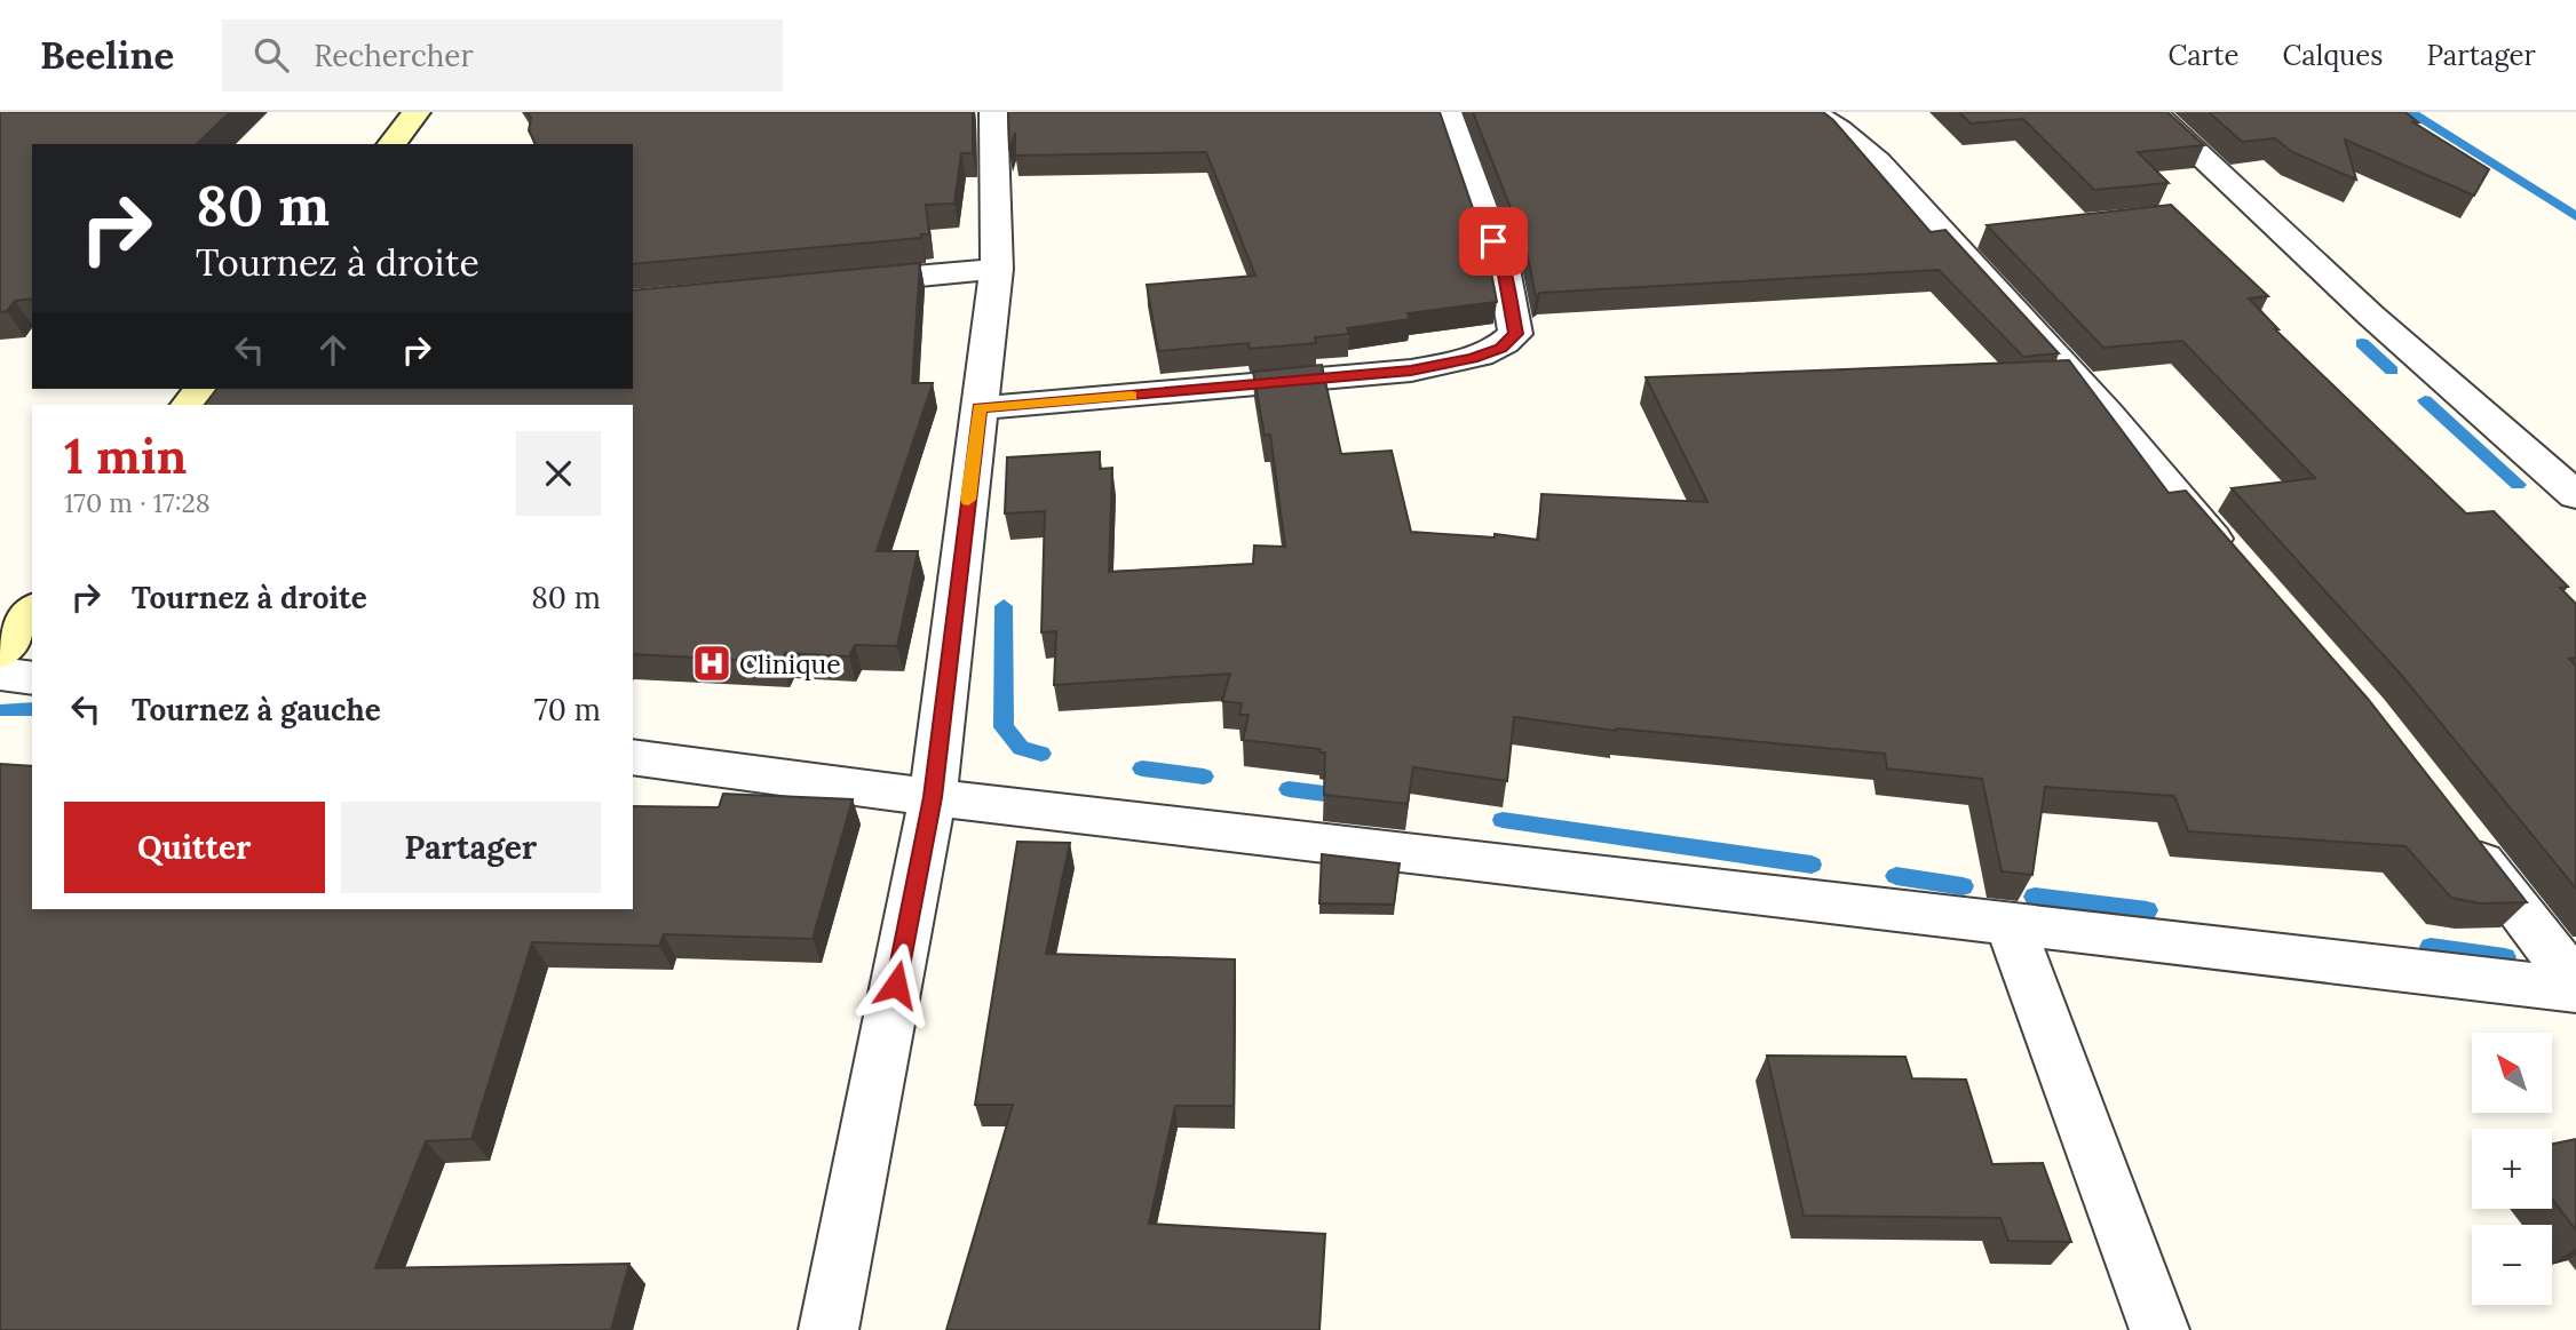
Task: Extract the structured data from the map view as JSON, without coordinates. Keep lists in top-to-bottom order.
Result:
{
  "places": {
    "hospital": ["Clinique"]
  },
  "north": "top left",
  "page": {
    "header": "Beeline",
    "search": "Rechercher",
    "nav": ["Carte", "Calques", "Partager"],
    "turn": ["80 m", "Tournez à droite"],
    "heading": ["1 min", "170 m · 17:28"],
    "list": [
      {
        "name": "Tournez à droite",
        "value": "80 m"
      },
      {
        "name": "Tournez à gauche",
        "value": "70 m"
      }
    ],
    "buttons": ["Quitter", "Partager"],
    "map_buttons": ["+", "−"]
  }
}
